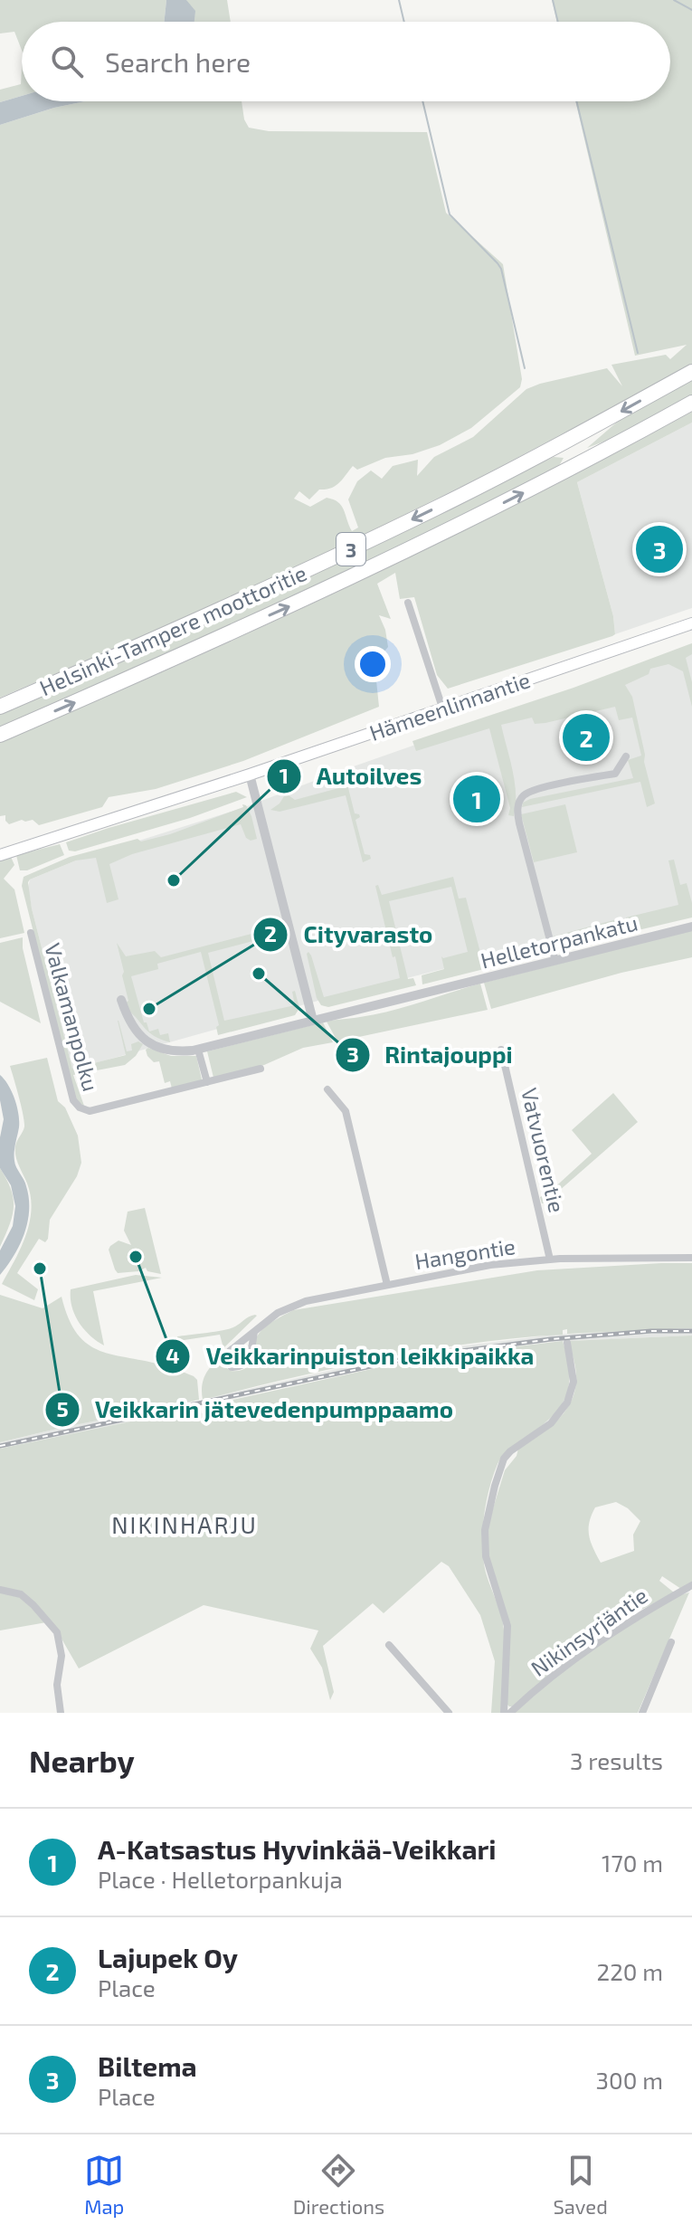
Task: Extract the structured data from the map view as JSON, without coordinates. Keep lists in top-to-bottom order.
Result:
{
  "streets": {
    "highway": ["3", "Helsinki-Tampere moottoritie"],
    "main road": ["Hämeenlinnantie"],
    "street": [
      "Helletorpankatu",
      "Valkamanpolku",
      "Vatvuorentie",
      "Hangontie",
      "Nikinsyrjäntie"
    ]
  },
  "crossings": [
    ["Vatvuorentie", "Hangontie"]
  ],
  "districts": ["NIKINHARJU"],
  "places": [
    "Autoilves",
    "Rintajouppi",
    "Cityvarasto",
    "Veikkarinpuiston leikkipaikka",
    "Veikkarin jätevedenpumppaamo"
  ],
  "page": {
    "search": "Search here",
    "pins": ["3", "2", "1"],
    "heading": ["Nearby", "3 results"],
    "list": [
      {
        "mark": "1",
        "name": "A-Katsastus Hyvinkää-Veikkari",
        "note": "Place · Helletorpankuja",
        "value": "170 m"
      },
      {
        "mark": "2",
        "name": "Lajupek Oy",
        "note": "Place",
        "value": "220 m"
      },
      {
        "mark": "3",
        "name": "Biltema",
        "note": "Place",
        "value": "300 m"
      }
    ],
    "nav": ["Map", "Directions", "Saved"]
  }
}
